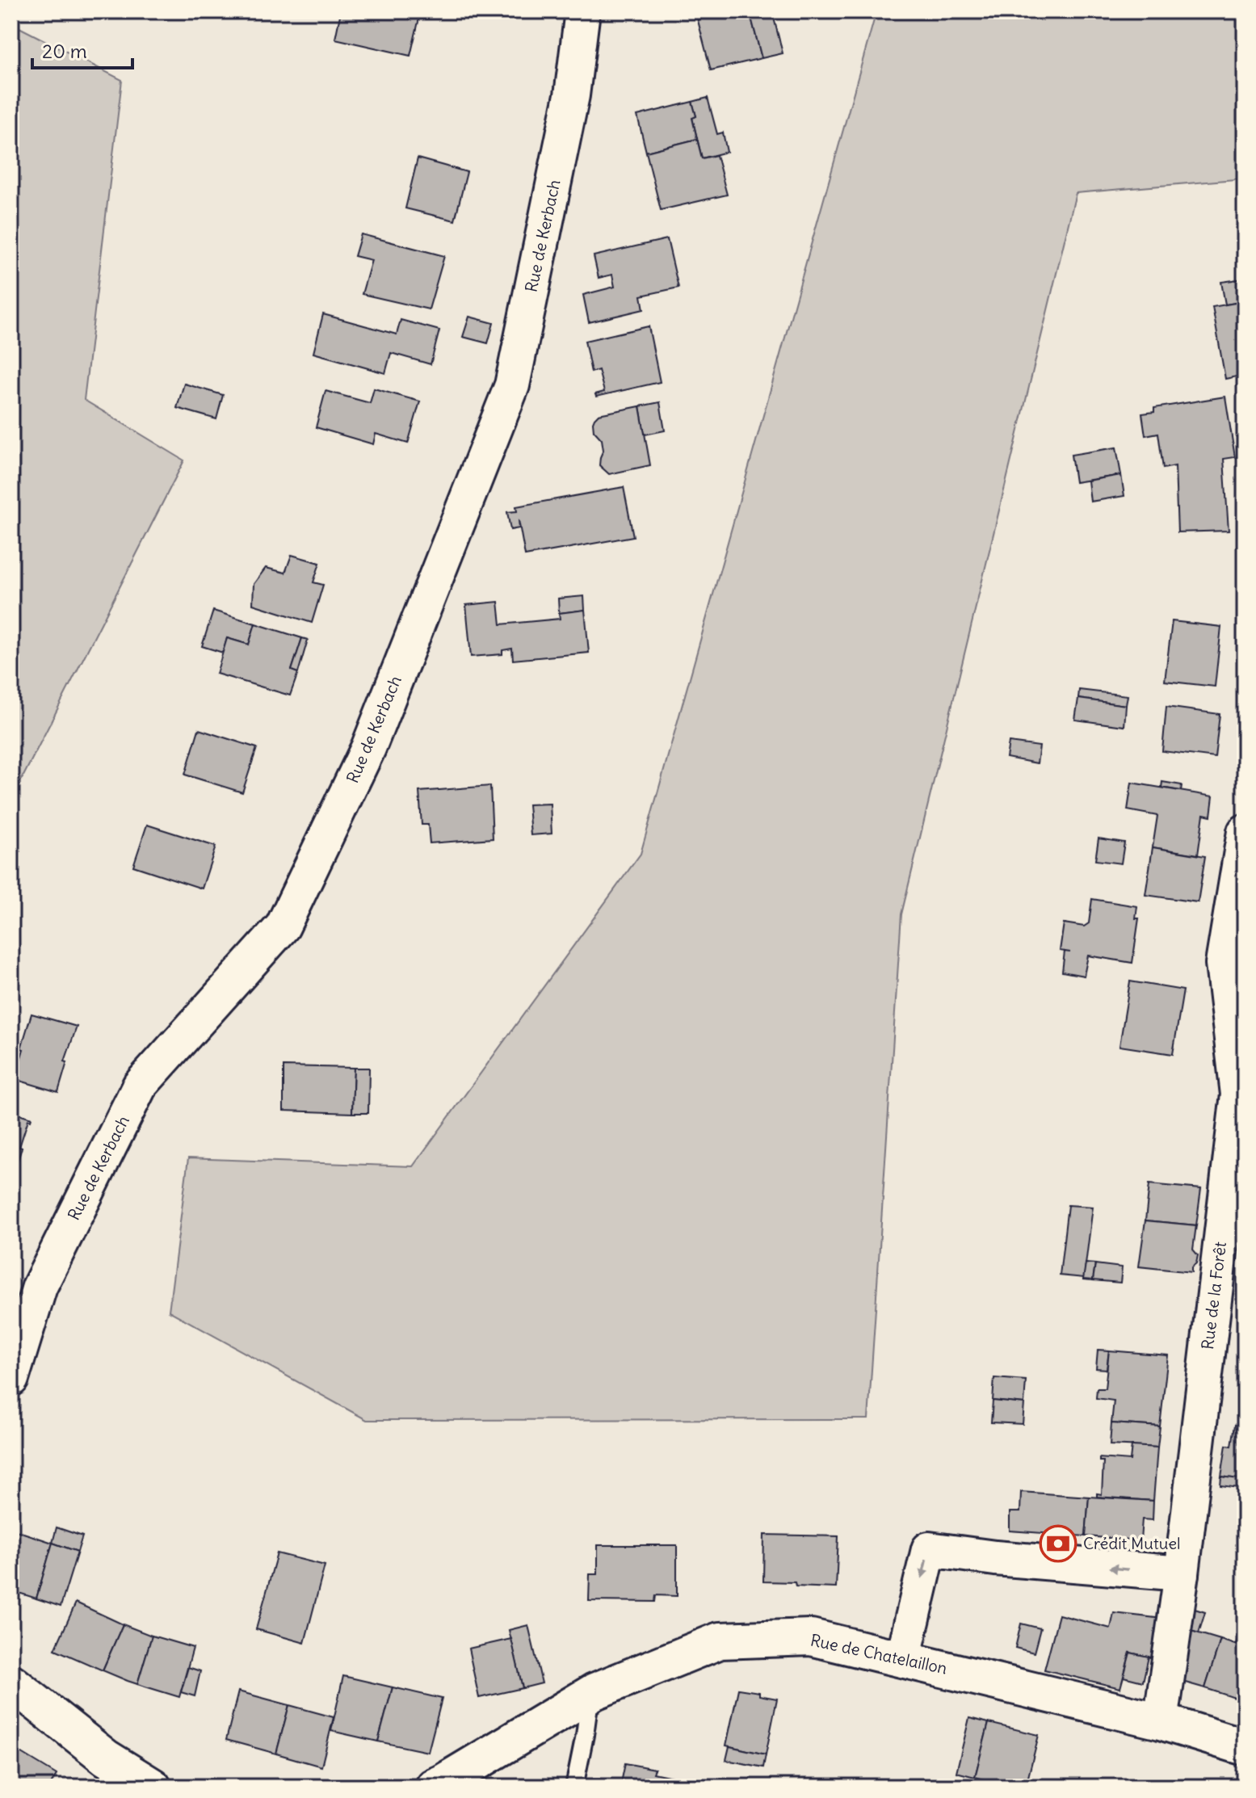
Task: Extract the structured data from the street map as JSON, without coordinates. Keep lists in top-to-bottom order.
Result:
{
  "streets": {
    "main road": ["Rue de Chatelaillon"],
    "street": ["Rue de Kerbach", "Rue de la Forêt"]
  },
  "crossings": [
    ["Rue de la Forêt", "Rue de Chatelaillon"]
  ],
  "places": {
    "bank": ["Crédit Mutuel"]
  },
  "scale_bar": "20 m"
}
